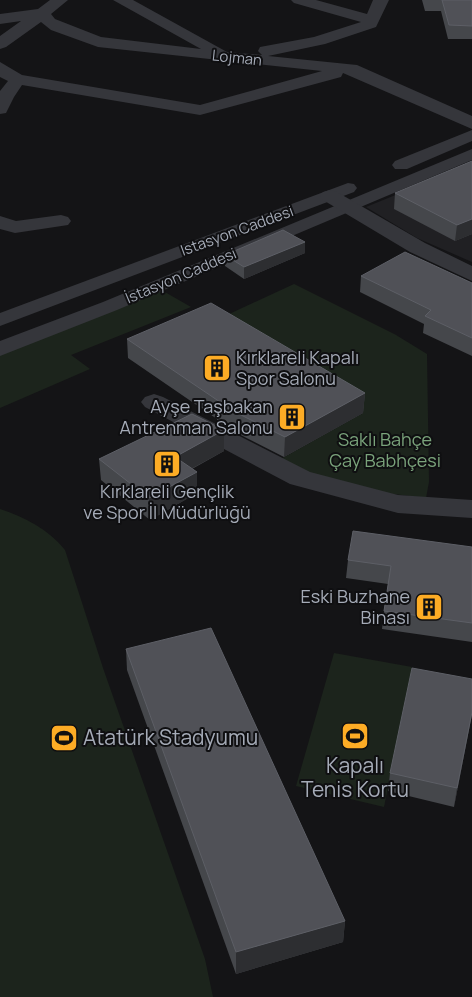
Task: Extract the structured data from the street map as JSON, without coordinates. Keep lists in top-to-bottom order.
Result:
{
  "streets": {
    "street": ["Lojman", "Istasyon Caddesi", "İstasyon Caddesi"]
  },
  "parks": ["Saklı Bahçe Çay Babhçesi"],
  "places": {
    "building": [
      "Kırklareli Kapalı Spor Salonu",
      "Ayşe Taşbakan Antrenman Salonu",
      "Kırklareli Gençlik ve Spor İl Müdürlüğü",
      "Eski Buzhane Binası"
    ],
    "sports": ["Kapalı Tenis Kortu", "Atatürk Stadyumu"]
  }
}
